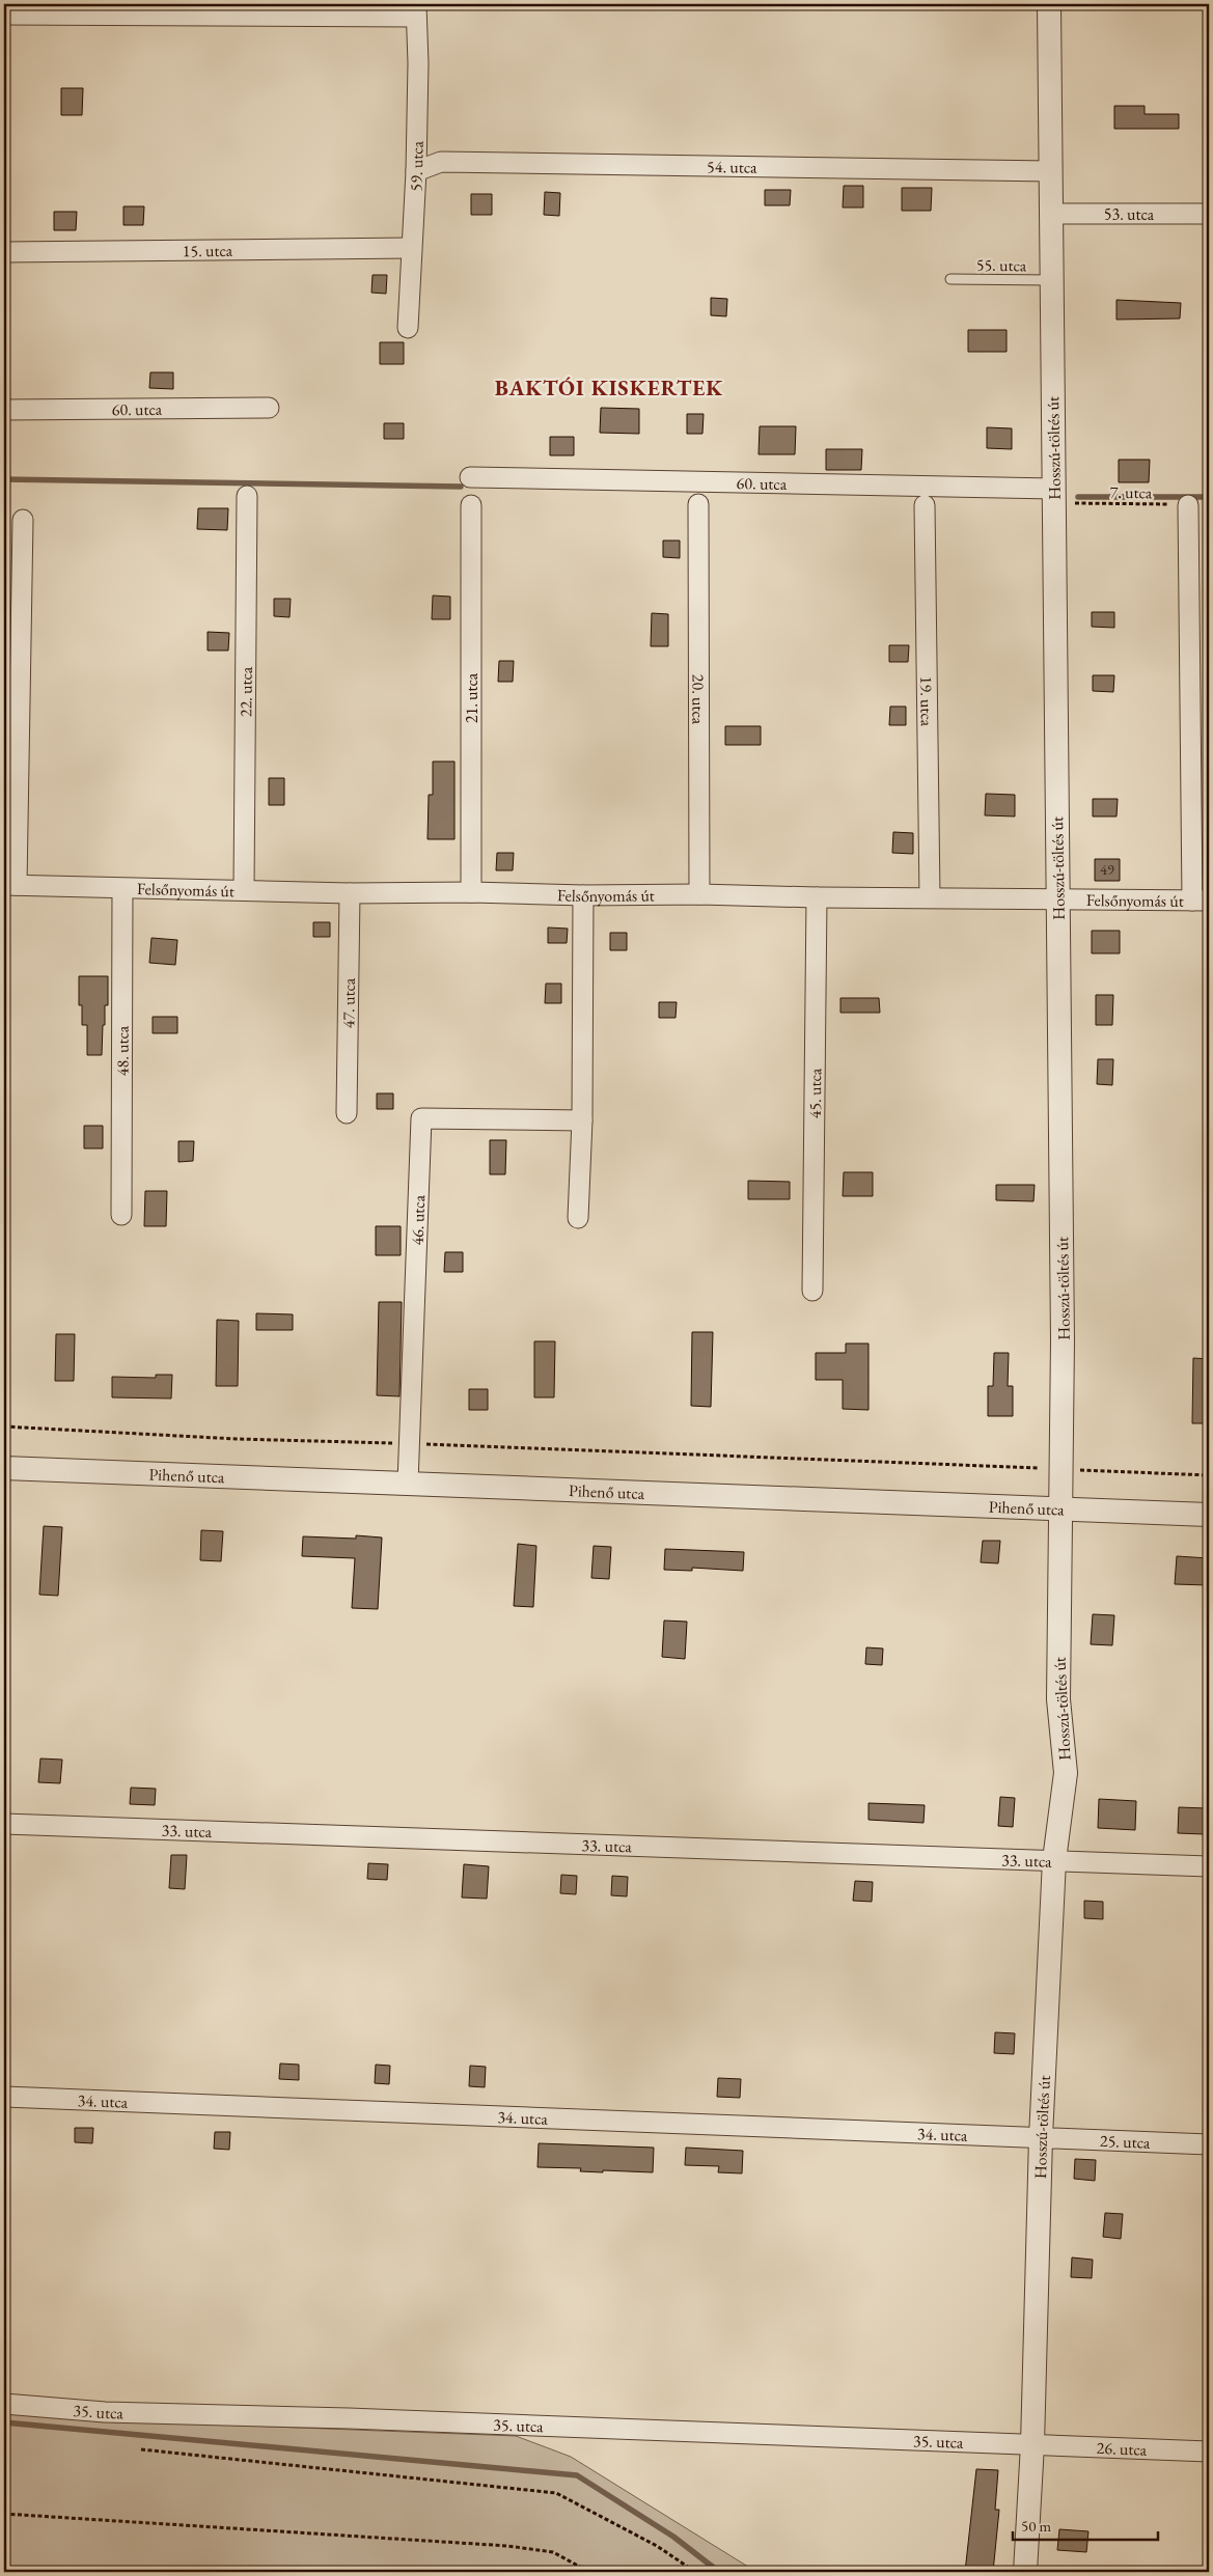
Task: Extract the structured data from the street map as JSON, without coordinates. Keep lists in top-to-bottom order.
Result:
{
  "streets": {
    "street": [
      "59. utca",
      "54. utca",
      "53. utca",
      "15. utca",
      "60. utca",
      "Hosszú-töltés út",
      "22. utca",
      "21. utca",
      "20. utca",
      "19. utca",
      "Felsőnyomás út",
      "47. utca",
      "48. utca",
      "45. utca",
      "46. utca",
      "Pihenő utca",
      "33. utca",
      "34. utca",
      "25. utca",
      "35. utca",
      "26. utca"
    ],
    "lane": ["55. utca"],
    "path": ["7. utca"]
  },
  "crossings": [
    ["59. utca", "54. utca"],
    ["59. utca", "15. utca"],
    ["54. utca", "Hosszú-töltés út"],
    ["53. utca", "Hosszú-töltés út"],
    ["55. utca", "Hosszú-töltés út"],
    ["60. utca", "Hosszú-töltés út"],
    ["60. utca", "7. utca"],
    ["Hosszú-töltés út", "7. utca"],
    ["Hosszú-töltés út", "Felsőnyomás út"],
    ["Hosszú-töltés út", "Pihenő utca"],
    ["Hosszú-töltés út", "33. utca"],
    ["Hosszú-töltés út", "34. utca"],
    ["Hosszú-töltés út", "25. utca"],
    ["Hosszú-töltés út", "35. utca"],
    ["Hosszú-töltés út", "26. utca"],
    ["22. utca", "Felsőnyomás út"],
    ["21. utca", "Felsőnyomás út"],
    ["20. utca", "Felsőnyomás út"],
    ["19. utca", "Felsőnyomás út"],
    ["Felsőnyomás út", "47. utca"],
    ["Felsőnyomás út", "48. utca"],
    ["Felsőnyomás út", "45. utca"],
    ["46. utca", "Pihenő utca"],
    ["34. utca", "25. utca"],
    ["35. utca", "26. utca"]
  ],
  "districts": ["BAKTÓI KISKERTEK"],
  "house_numbers": ["49"],
  "scale_bar": "50 m"
}
